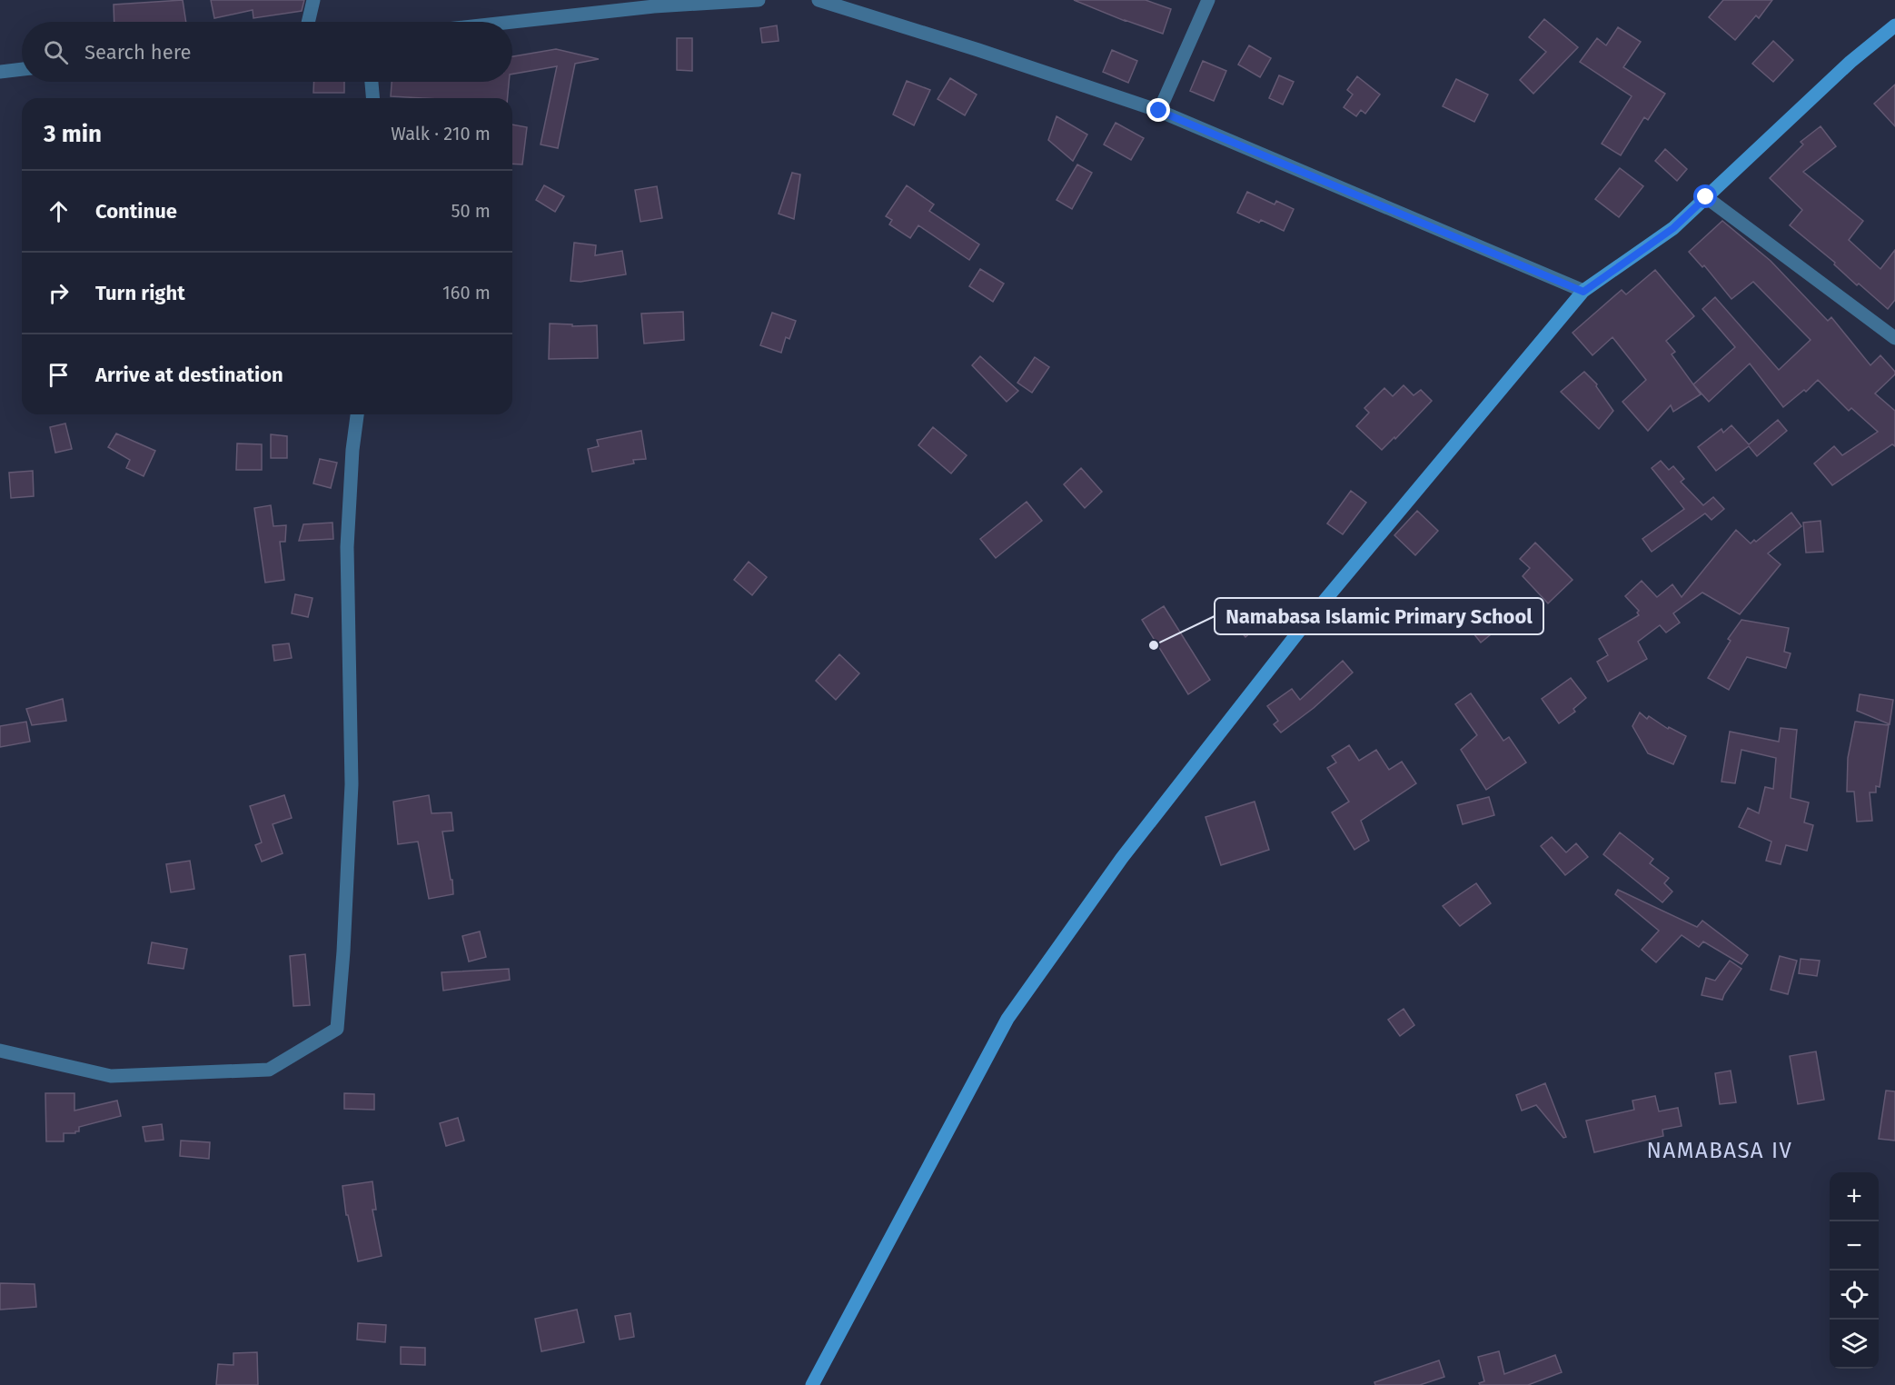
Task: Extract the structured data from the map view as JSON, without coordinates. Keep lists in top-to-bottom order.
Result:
{
  "districts": ["NAMABASA IV"],
  "places": ["Namabasa Islamic Primary School"],
  "page": {
    "search": "Search here",
    "heading": ["3 min", "Walk · 210 m"],
    "list": [
      ["Continue", "50 m"],
      ["Turn right", "160 m"],
      "Arrive at destination"
    ],
    "map_buttons": ["+", "−"]
  }
}
